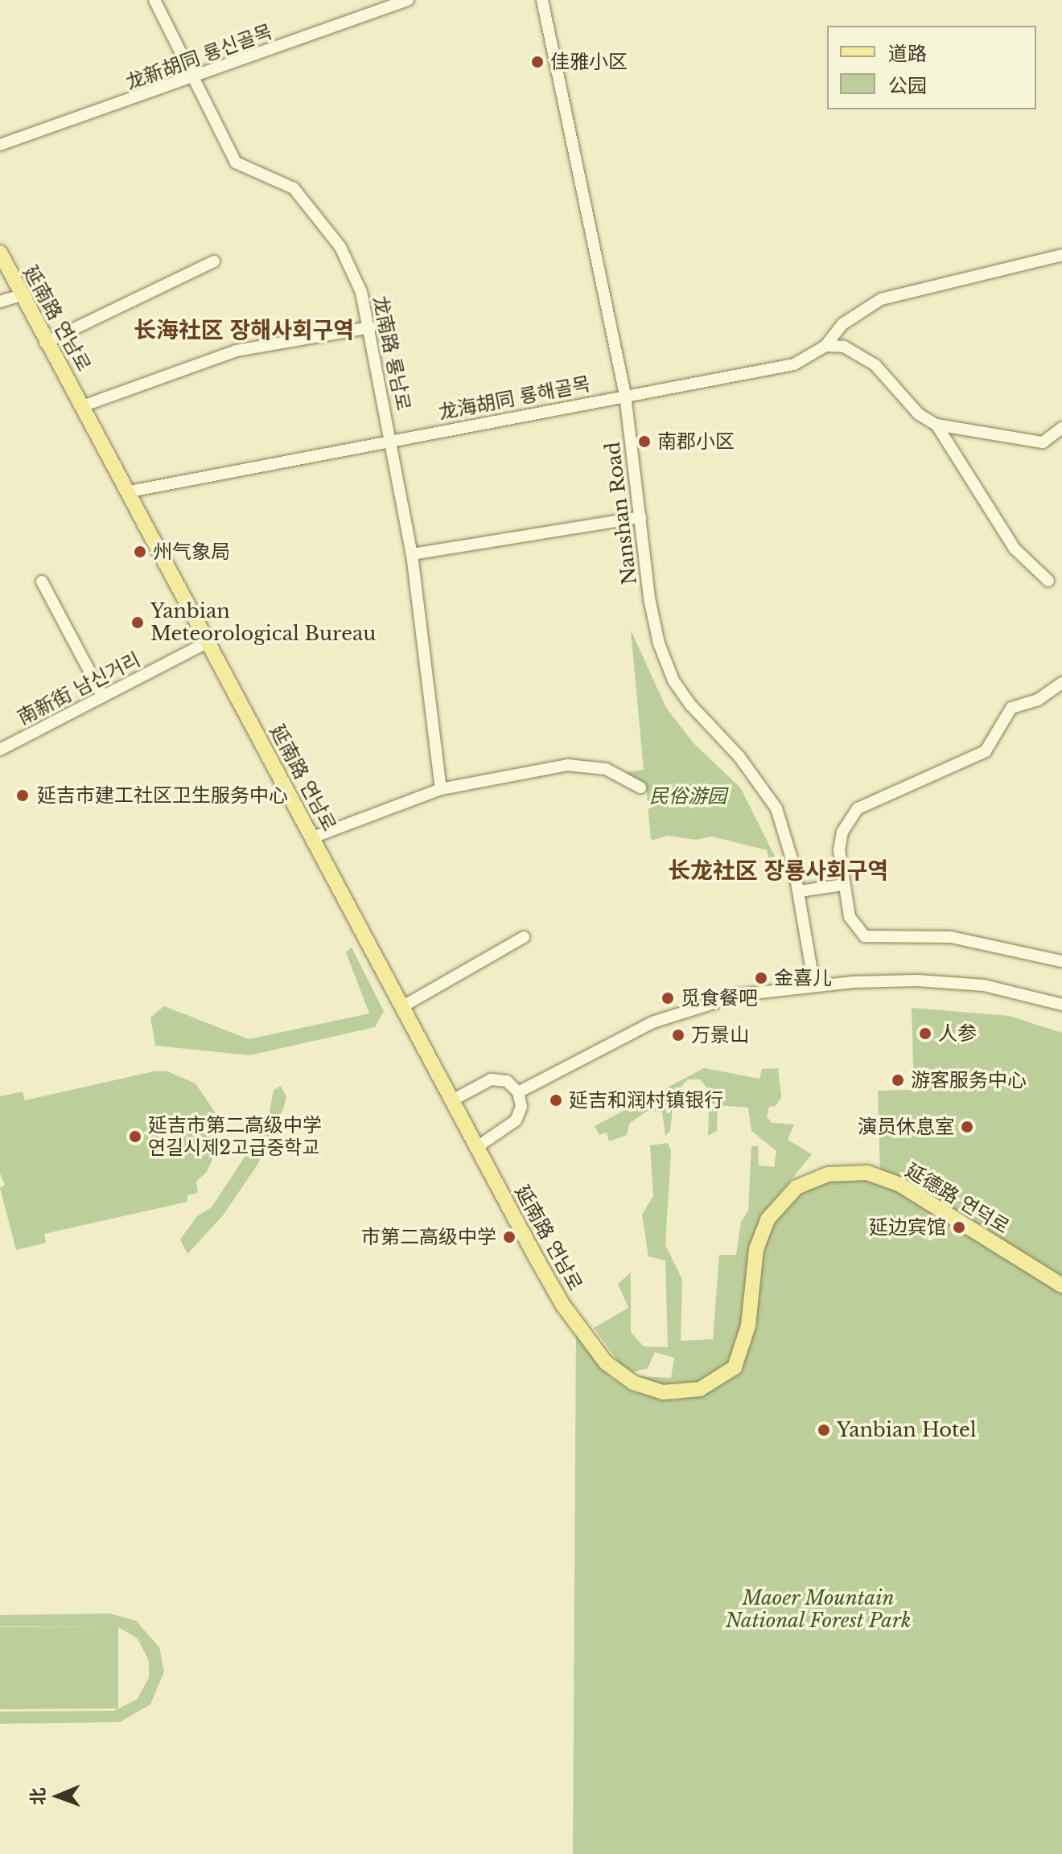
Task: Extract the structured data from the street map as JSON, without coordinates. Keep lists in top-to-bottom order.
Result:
{
  "streets": {
    "main road": ["延南路 연남로", "延德路 연덕로"],
    "street": [
      "龙新胡同 룡신골목",
      "龙南路 룡남로",
      "龙海胡同 룡해골목",
      "Nanshan Road",
      "南新街 남신거리"
    ]
  },
  "crossings": [
    ["龙新胡同 룡신골목", "龙南路 룡남로"],
    ["延南路 연남로", "龙海胡同 룡해골목"],
    ["延南路 연남로", "南新街 남신거리"],
    ["延南路 연남로", "延德路 연덕로"],
    ["龙南路 룡남로", "龙海胡同 룡해골목"],
    ["龙海胡同 룡해골목", "Nanshan Road"]
  ],
  "districts": ["长海社区 장해사회구역", "长龙社区 장룡사회구역"],
  "parks": ["民俗游园", "Maoer Mountain National Forest Park"],
  "places": [
    "佳雅小区",
    "南郡小区",
    "州气象局",
    "Yanbian Meteorological Bureau",
    "延吉市建工社区卫生服务中心",
    "金喜儿",
    "觅食餐吧",
    "人参",
    "万景山",
    "游客服务中心",
    "延吉和润村镇银行",
    "演员休息室",
    "延吉市第二高级中学 연길시제2고급중학교",
    "延边宾馆",
    "市第二高级中学",
    "Yanbian Hotel"
  ],
  "legend": ["道路", "公园"],
  "north": "left"
}
